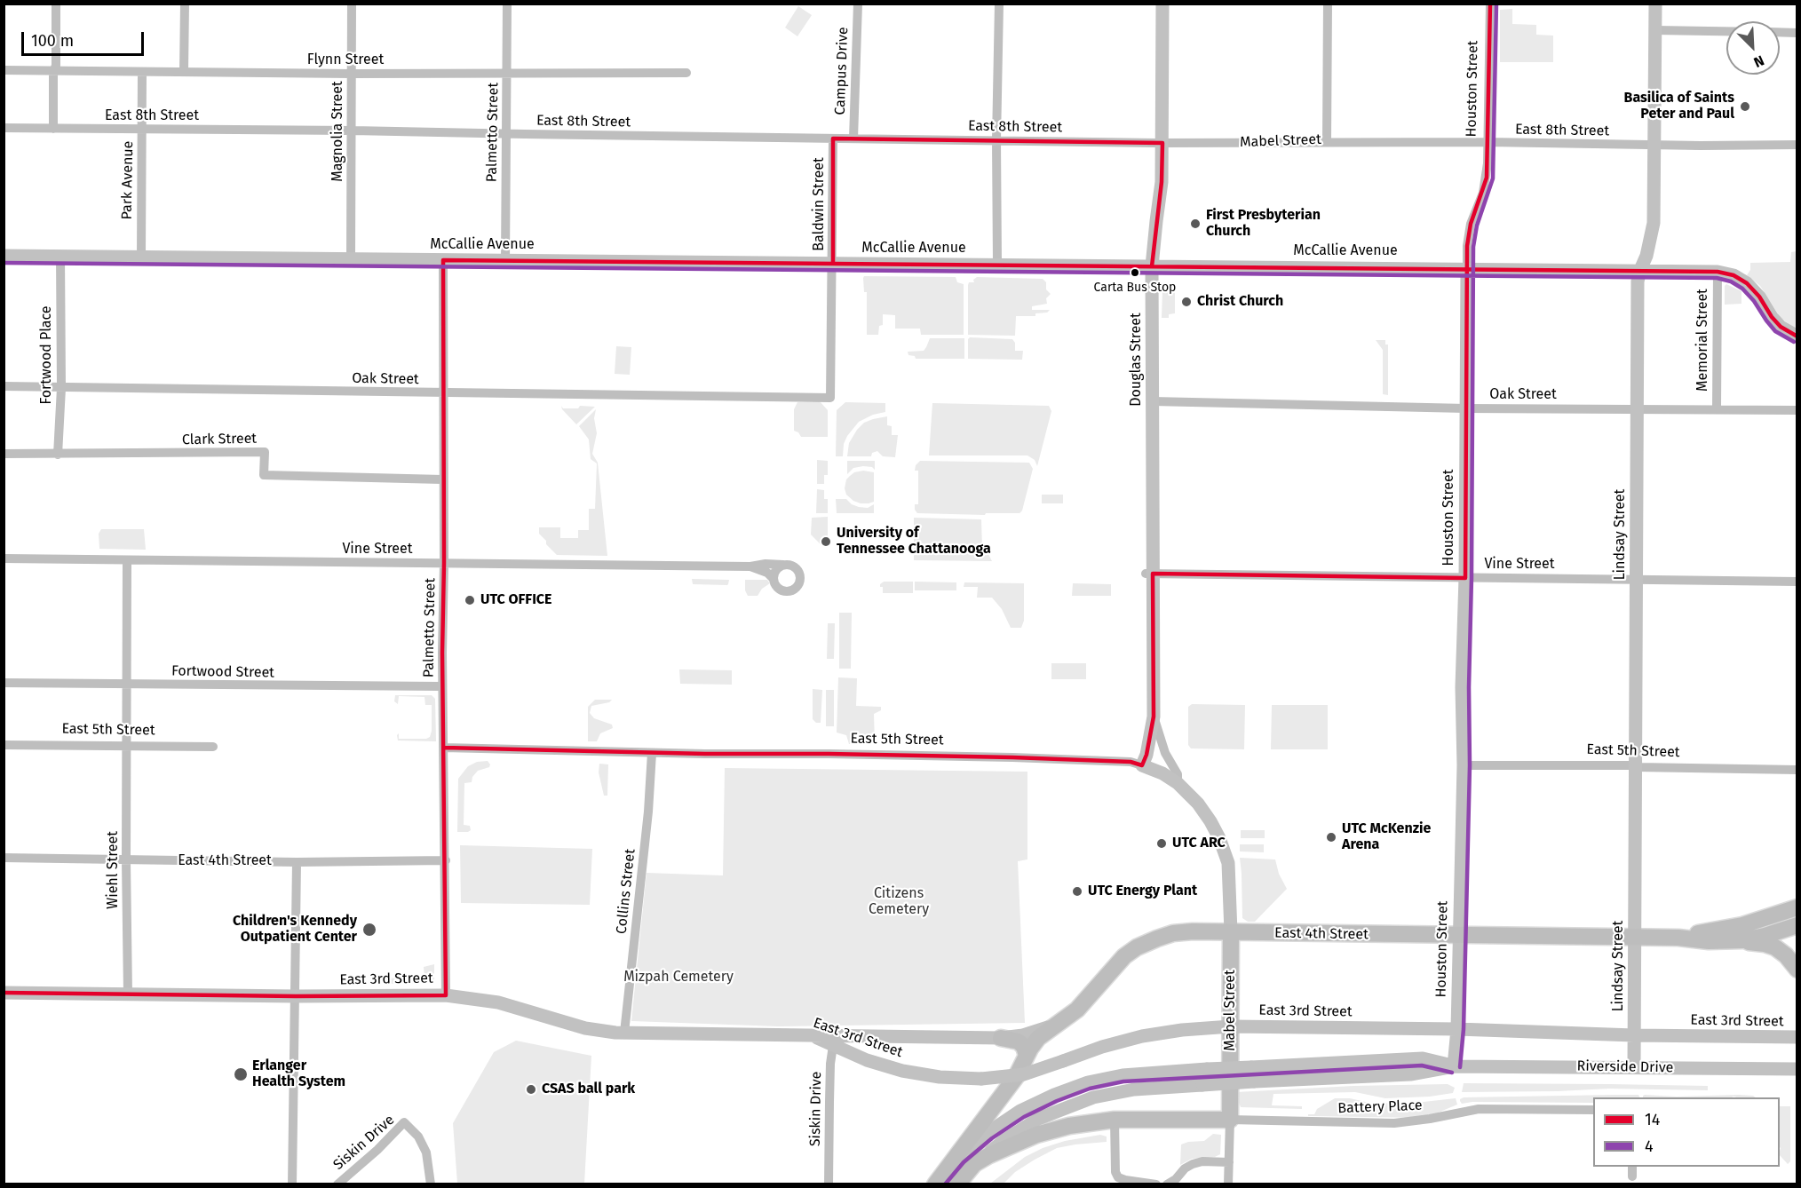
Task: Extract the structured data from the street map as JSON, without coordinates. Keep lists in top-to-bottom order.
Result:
{
  "streets": {
    "main road": [
      "Houston Street",
      "Mabel Street",
      "McCallie Avenue",
      "Douglas Street",
      "Lindsay Street",
      "East 5th Street",
      "East 4th Street",
      "East 3rd Street",
      "Riverside Drive"
    ],
    "street": [
      "Flynn Street",
      "Campus Drive",
      "East 8th Street",
      "Magnolia Street",
      "Palmetto Street",
      "Park Avenue",
      "Baldwin Street",
      "Memorial Street",
      "Fortwood Place",
      "Oak Street",
      "Clark Street",
      "Vine Street",
      "Fortwood Street",
      "Wiehl Street",
      "Collins Street",
      "Battery Place",
      "Siskin Drive"
    ]
  },
  "crossings": [
    ["Flynn Street", "Magnolia Street"],
    ["Flynn Street", "Palmetto Street"],
    ["Flynn Street", "Park Avenue"],
    ["Campus Drive", "East 8th Street"],
    ["Houston Street", "East 8th Street"],
    ["Houston Street", "McCallie Avenue"],
    ["Houston Street", "Oak Street"],
    ["Houston Street", "Vine Street"],
    ["Houston Street", "East 4th Street"],
    ["Houston Street", "East 3rd Street"],
    ["Houston Street", "Riverside Drive"],
    ["East 8th Street", "Magnolia Street"],
    ["East 8th Street", "Palmetto Street"],
    ["East 8th Street", "Mabel Street"],
    ["East 8th Street", "Park Avenue"],
    ["East 8th Street", "Baldwin Street"],
    ["East 8th Street", "Douglas Street"],
    ["East 8th Street", "Lindsay Street"],
    ["Magnolia Street", "McCallie Avenue"],
    ["Palmetto Street", "McCallie Avenue"],
    ["Palmetto Street", "Oak Street"],
    ["Palmetto Street", "Clark Street"],
    ["Palmetto Street", "Vine Street"],
    ["Palmetto Street", "Fortwood Street"],
    ["Palmetto Street", "East 5th Street"],
    ["Palmetto Street", "East 4th Street"],
    ["Palmetto Street", "East 3rd Street"],
    ["Mabel Street", "Douglas Street"],
    ["Mabel Street", "East 5th Street"],
    ["Mabel Street", "East 4th Street"],
    ["Mabel Street", "East 3rd Street"],
    ["Mabel Street", "Battery Place"],
    ["Park Avenue", "McCallie Avenue"],
    ["Baldwin Street", "McCallie Avenue"],
    ["Baldwin Street", "Oak Street"],
    ["McCallie Avenue", "Memorial Street"],
    ["McCallie Avenue", "Fortwood Place"],
    ["McCallie Avenue", "Douglas Street"],
    ["McCallie Avenue", "Lindsay Street"],
    ["Memorial Street", "Oak Street"],
    ["Fortwood Place", "Oak Street"],
    ["Fortwood Place", "Clark Street"],
    ["Douglas Street", "Oak Street"],
    ["Douglas Street", "Vine Street"],
    ["Douglas Street", "East 5th Street"],
    ["Oak Street", "Lindsay Street"],
    ["Lindsay Street", "Vine Street"],
    ["Lindsay Street", "East 5th Street"],
    ["Lindsay Street", "East 4th Street"],
    ["Lindsay Street", "East 3rd Street"],
    ["Lindsay Street", "Riverside Drive"],
    ["East 5th Street", "East 4th Street"],
    ["East 5th Street", "Wiehl Street"],
    ["East 5th Street", "Collins Street"],
    ["East 4th Street", "Wiehl Street"],
    ["East 4th Street", "East 3rd Street"],
    ["Wiehl Street", "East 3rd Street"],
    ["Collins Street", "East 3rd Street"],
    ["East 3rd Street", "Siskin Drive"]
  ],
  "parks": ["Citizens Cemetery", "Mizpah Cemetery"],
  "places": [
    "Basilica of Saints Peter and Paul",
    "First Presbyterian Church",
    "Carta Bus Stop",
    "Christ Church",
    "University of Tennessee Chattanooga",
    "UTC OFFICE",
    "UTC McKenzie Arena",
    "UTC ARC",
    "UTC Energy Plant",
    "Children's Kennedy Outpatient Center",
    "Erlanger Health System",
    "CSAS ball park"
  ],
  "lines": ["transit line 14", "transit line 4"],
  "legend": ["14", "4"],
  "scale_bar": "100 m",
  "north": "bottom right"
}
